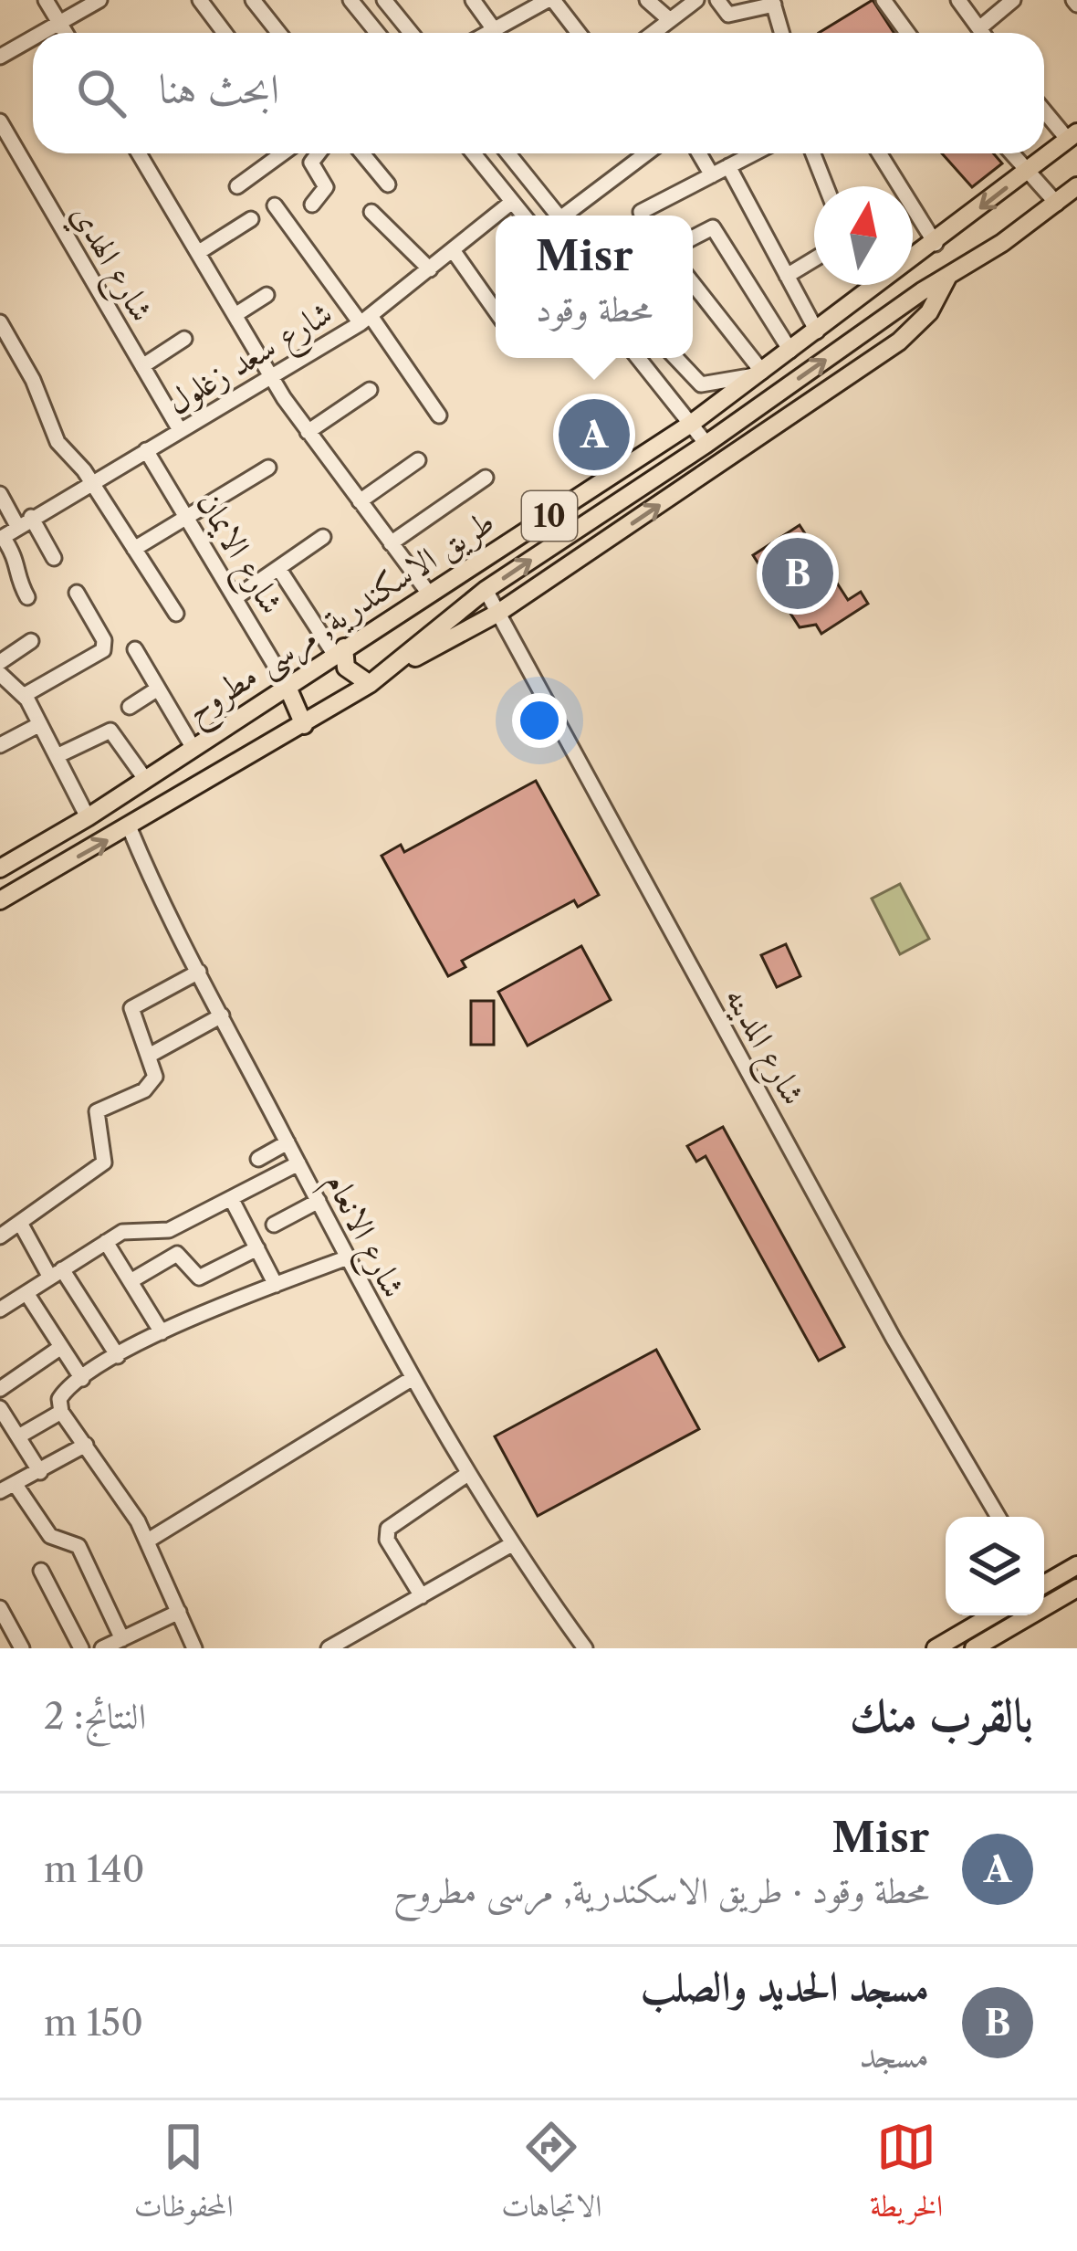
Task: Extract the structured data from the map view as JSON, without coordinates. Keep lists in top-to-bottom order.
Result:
{
  "streets": {
    "main road": ["10", "طريق الاسكندرية, مرسى مطروح"],
    "street": [
      "شارع الهدي",
      "شارع سعد زغلول",
      "شارع الايمان",
      "شارع المدينه",
      "شارع الانعام"
    ]
  },
  "crossings": [
    ["شارع الهدي", "شارع سعد زغلول"],
    ["شارع سعد زغلول", "شارع الايمان"],
    ["شارع الايمان", "طريق الاسكندرية, مرسى مطروح"],
    ["طريق الاسكندرية, مرسى مطروح", "شارع المدينه"],
    ["طريق الاسكندرية, مرسى مطروح", "شارع الانعام"]
  ],
  "north": "top",
  "page": {
    "search": "ابحث هنا",
    "popup": ["Misr", "محطة وقود"],
    "pins": ["A", "B"],
    "heading": ["بالقرب منك", "النتائج: 2"],
    "list": [
      {
        "mark": "A",
        "name": "Misr",
        "note": "محطة وقود · طريق الاسكندرية, مرسى مطروح",
        "value": "140 m"
      },
      {
        "mark": "B",
        "name": "مسجد الحديد والصلب",
        "note": "مسجد",
        "value": "150 m"
      }
    ],
    "nav": ["الخريطة", "الاتجاهات", "المحفوظات"]
  }
}
